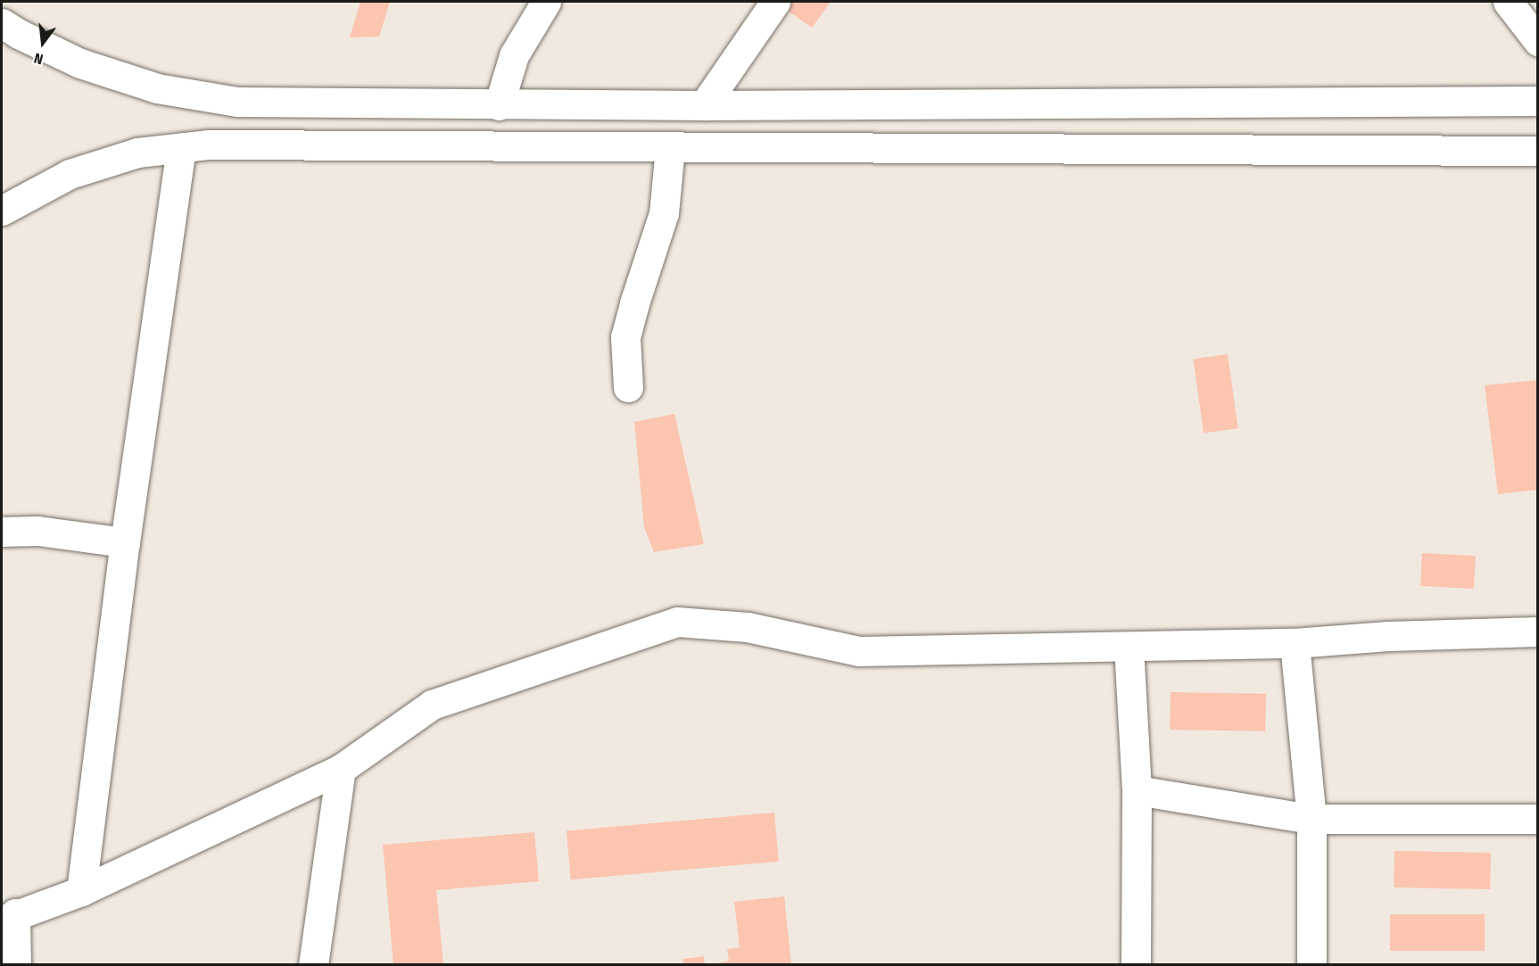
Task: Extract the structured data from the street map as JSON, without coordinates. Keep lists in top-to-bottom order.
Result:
{
  "north": "bottom"
}
